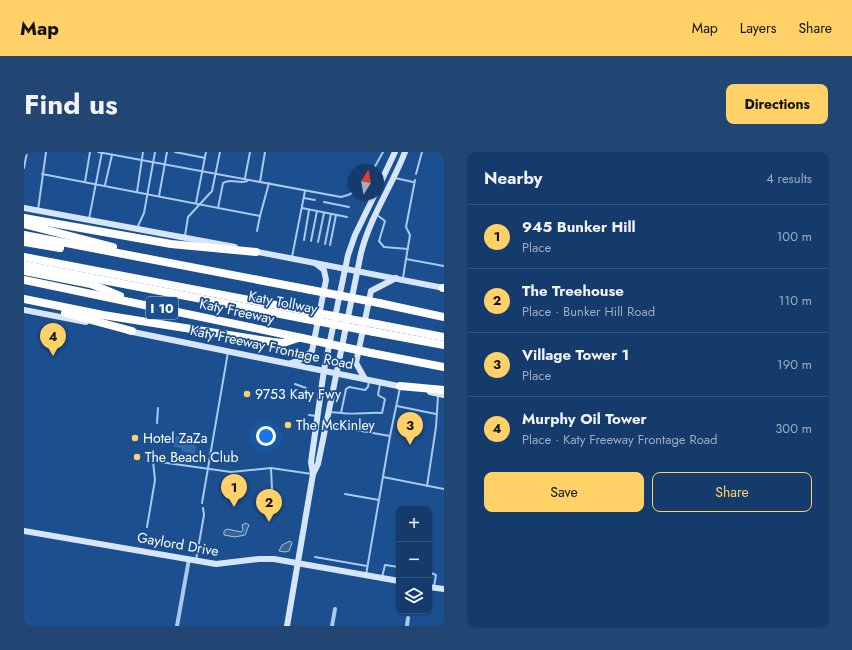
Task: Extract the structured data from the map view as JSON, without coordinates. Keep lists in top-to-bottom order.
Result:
{
  "streets": {
    "highway": ["Katy Tollway", "I 10", "Katy Freeway"],
    "street": ["Katy Freeway Frontage Road", "Gaylord Drive"]
  },
  "places": [
    "9753 Katy Fwy",
    "The McKinley",
    "Hotel ZaZa",
    "The Beach Club"
  ],
  "north": "top",
  "page": {
    "header": "Map",
    "nav": ["Map", "Layers", "Share"],
    "title": "Find us",
    "buttons": [
      "Directions",
      ["Save", "Share"]
    ],
    "heading": ["Nearby", "4 results"],
    "list": [
      {
        "mark": "1",
        "name": "945 Bunker Hill",
        "note": "Place",
        "value": "100 m"
      },
      {
        "mark": "2",
        "name": "The Treehouse",
        "note": "Place · Bunker Hill Road",
        "value": "110 m"
      },
      {
        "mark": "3",
        "name": "Village Tower 1",
        "note": "Place",
        "value": "190 m"
      },
      {
        "mark": "4",
        "name": "Murphy Oil Tower",
        "note": "Place · Katy Freeway Frontage Road",
        "value": "300 m"
      }
    ],
    "pins": [
      "4",
      "3",
      "1",
      "2"
    ],
    "map_buttons": ["+", "−"]
  }
}
